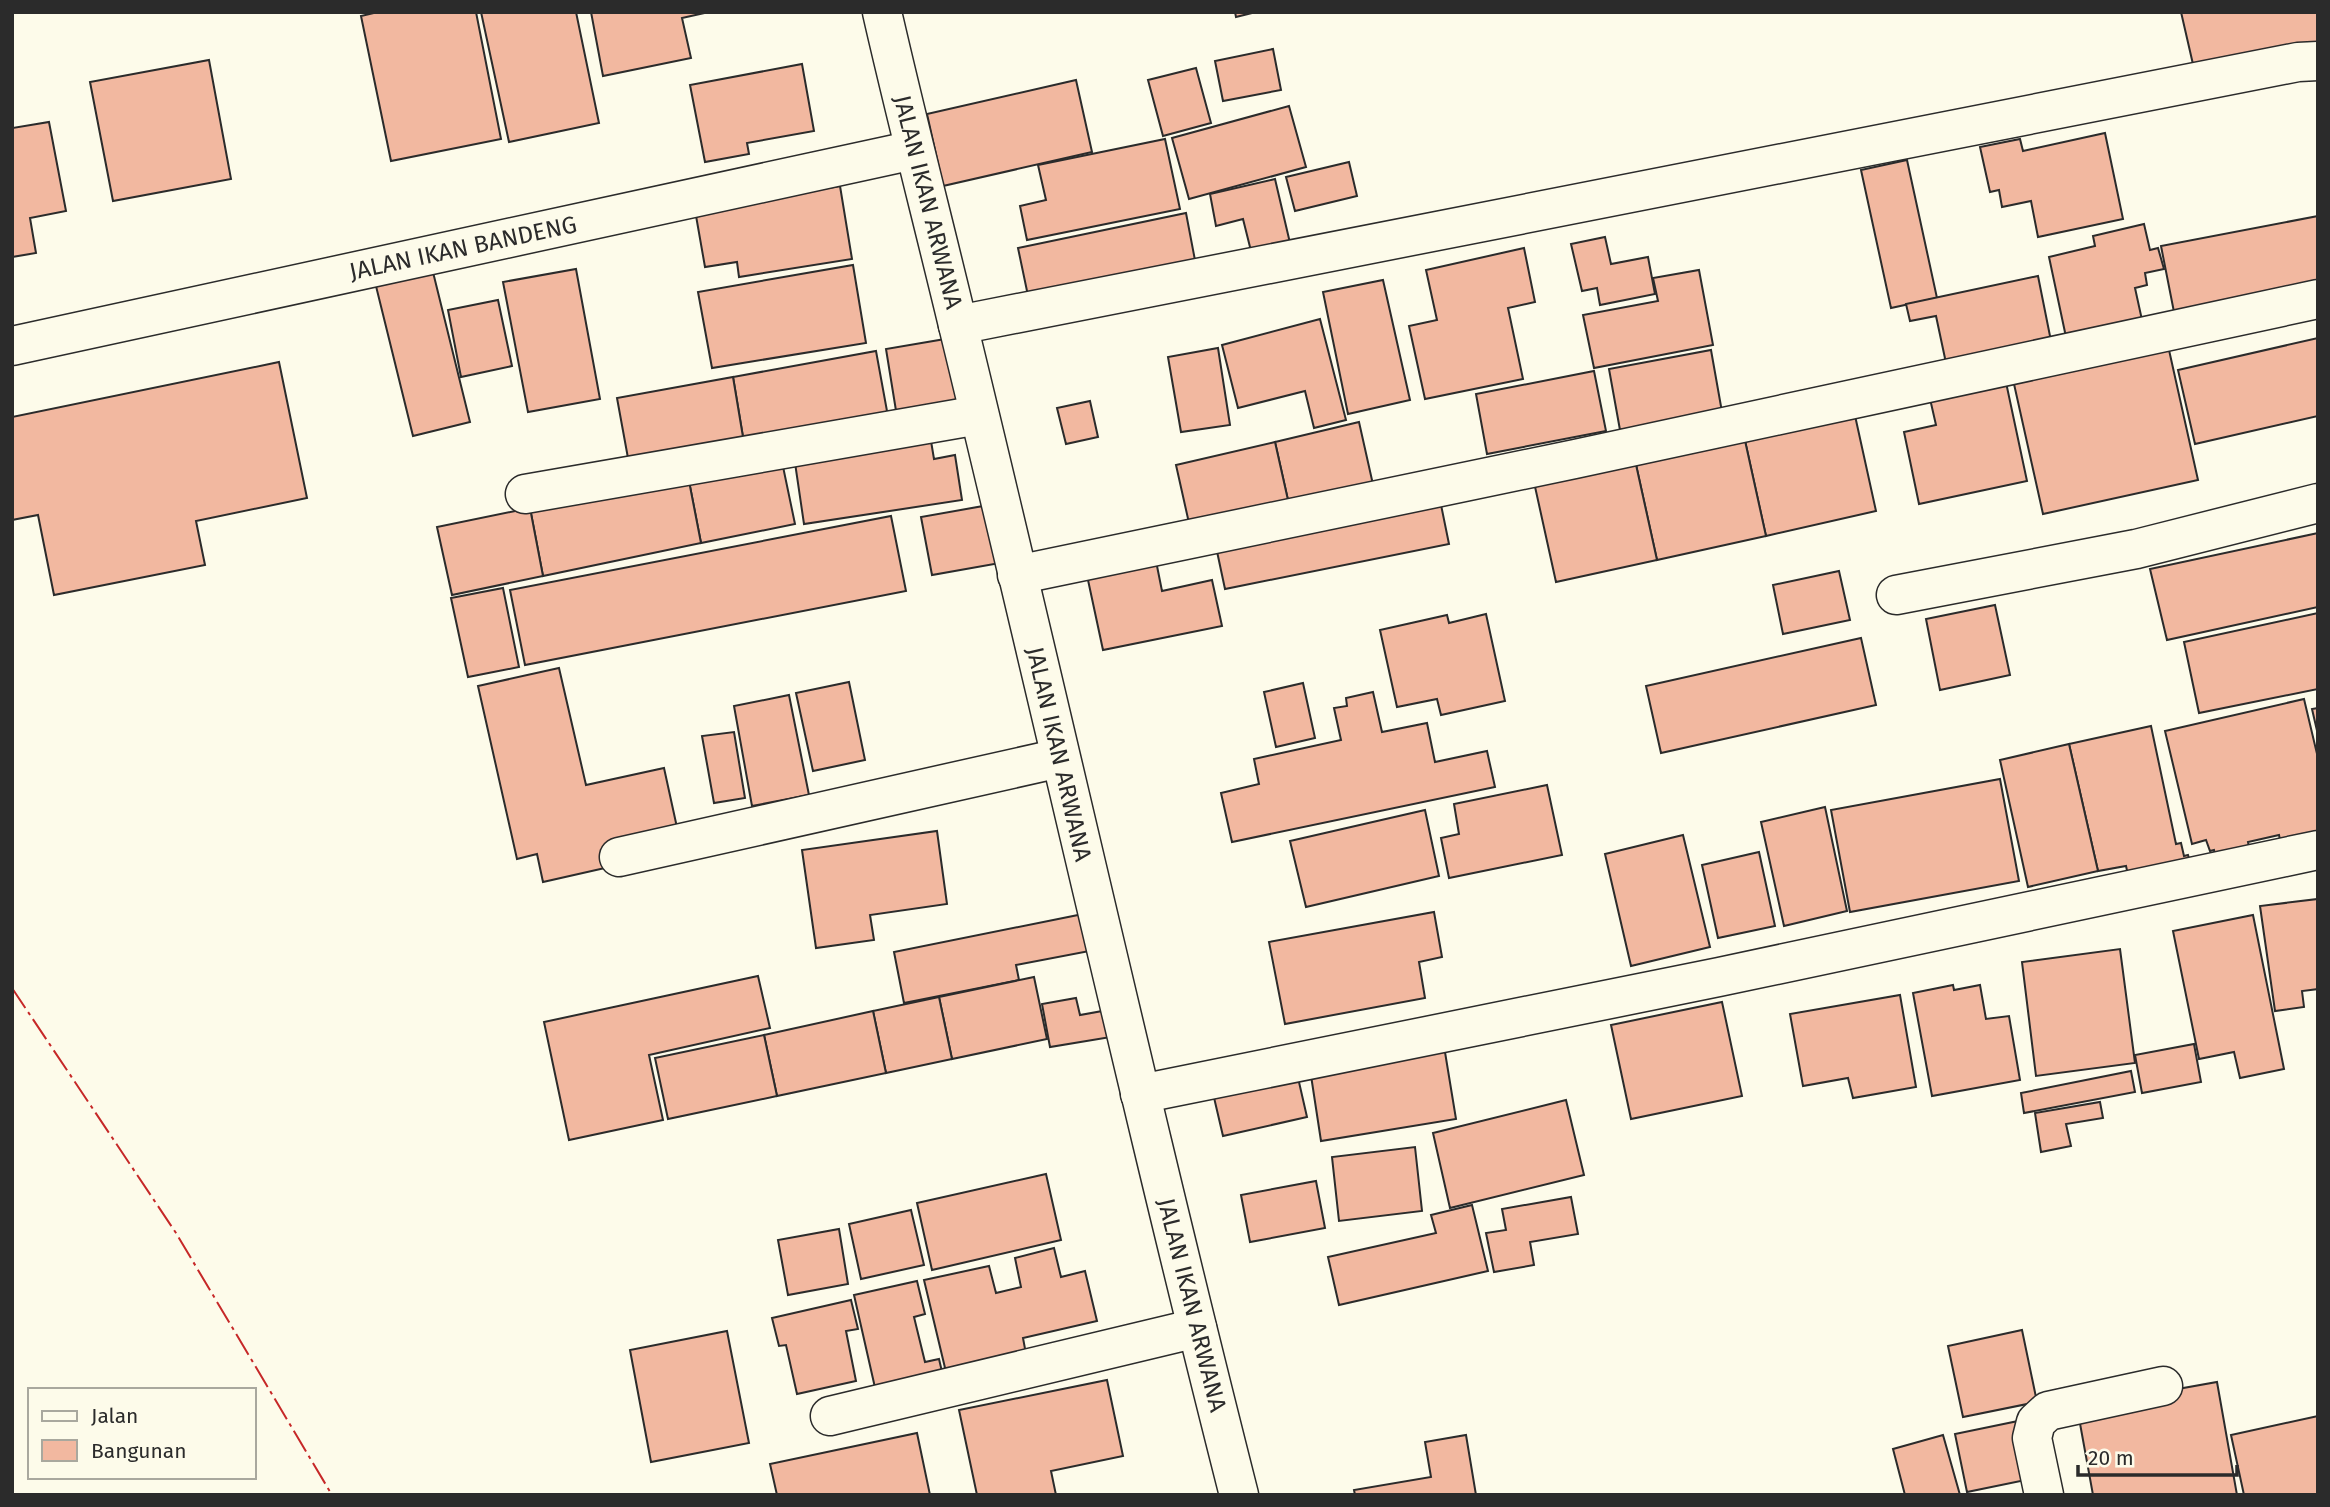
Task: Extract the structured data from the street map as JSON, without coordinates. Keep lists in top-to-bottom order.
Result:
{
  "streets": {
    "street": ["JALAN IKAN ARWANA", "JALAN IKAN BANDENG"]
  },
  "crossings": [
    ["JALAN IKAN ARWANA", "JALAN IKAN BANDENG"]
  ],
  "legend": ["Jalan", "Bangunan"],
  "scale_bar": "20 m"
}
